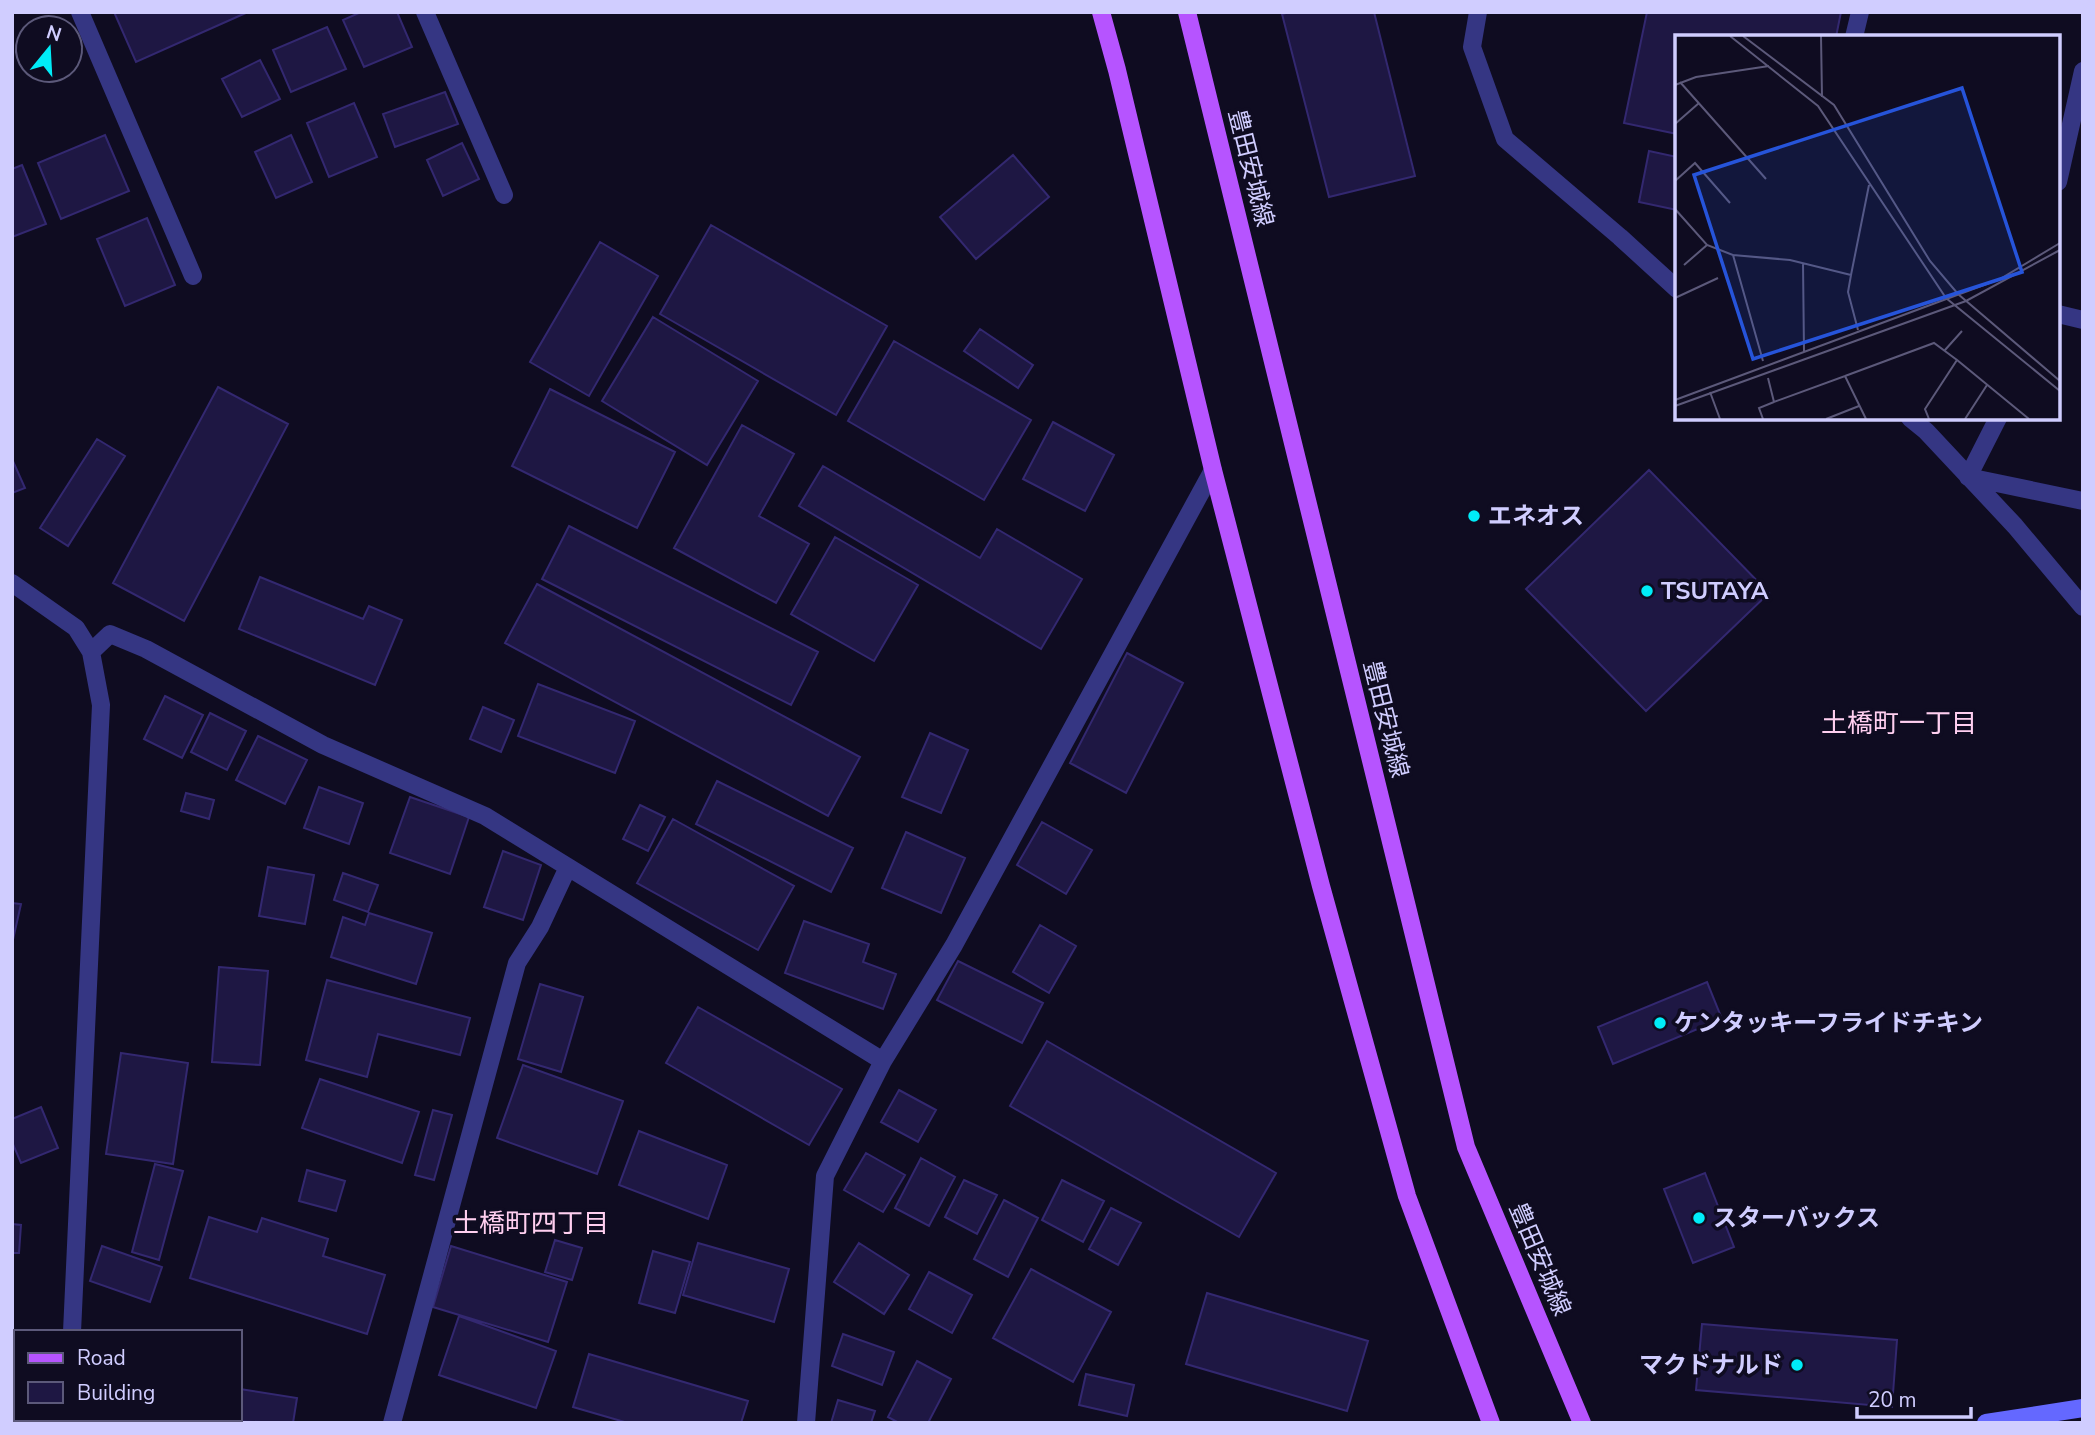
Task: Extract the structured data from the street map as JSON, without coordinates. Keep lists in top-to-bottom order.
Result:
{
  "streets": {
    "main road": ["豊田安城線"]
  },
  "districts": ["土橋町一丁目", "土橋町四丁目"],
  "places": [
    "エネオス",
    "TSUTAYA",
    "ケンタッキーフライドチキン",
    "スターバックス",
    "マクドナルド"
  ],
  "legend": ["Road", "Building"],
  "scale_bar": "20 m",
  "north": "top"
}
